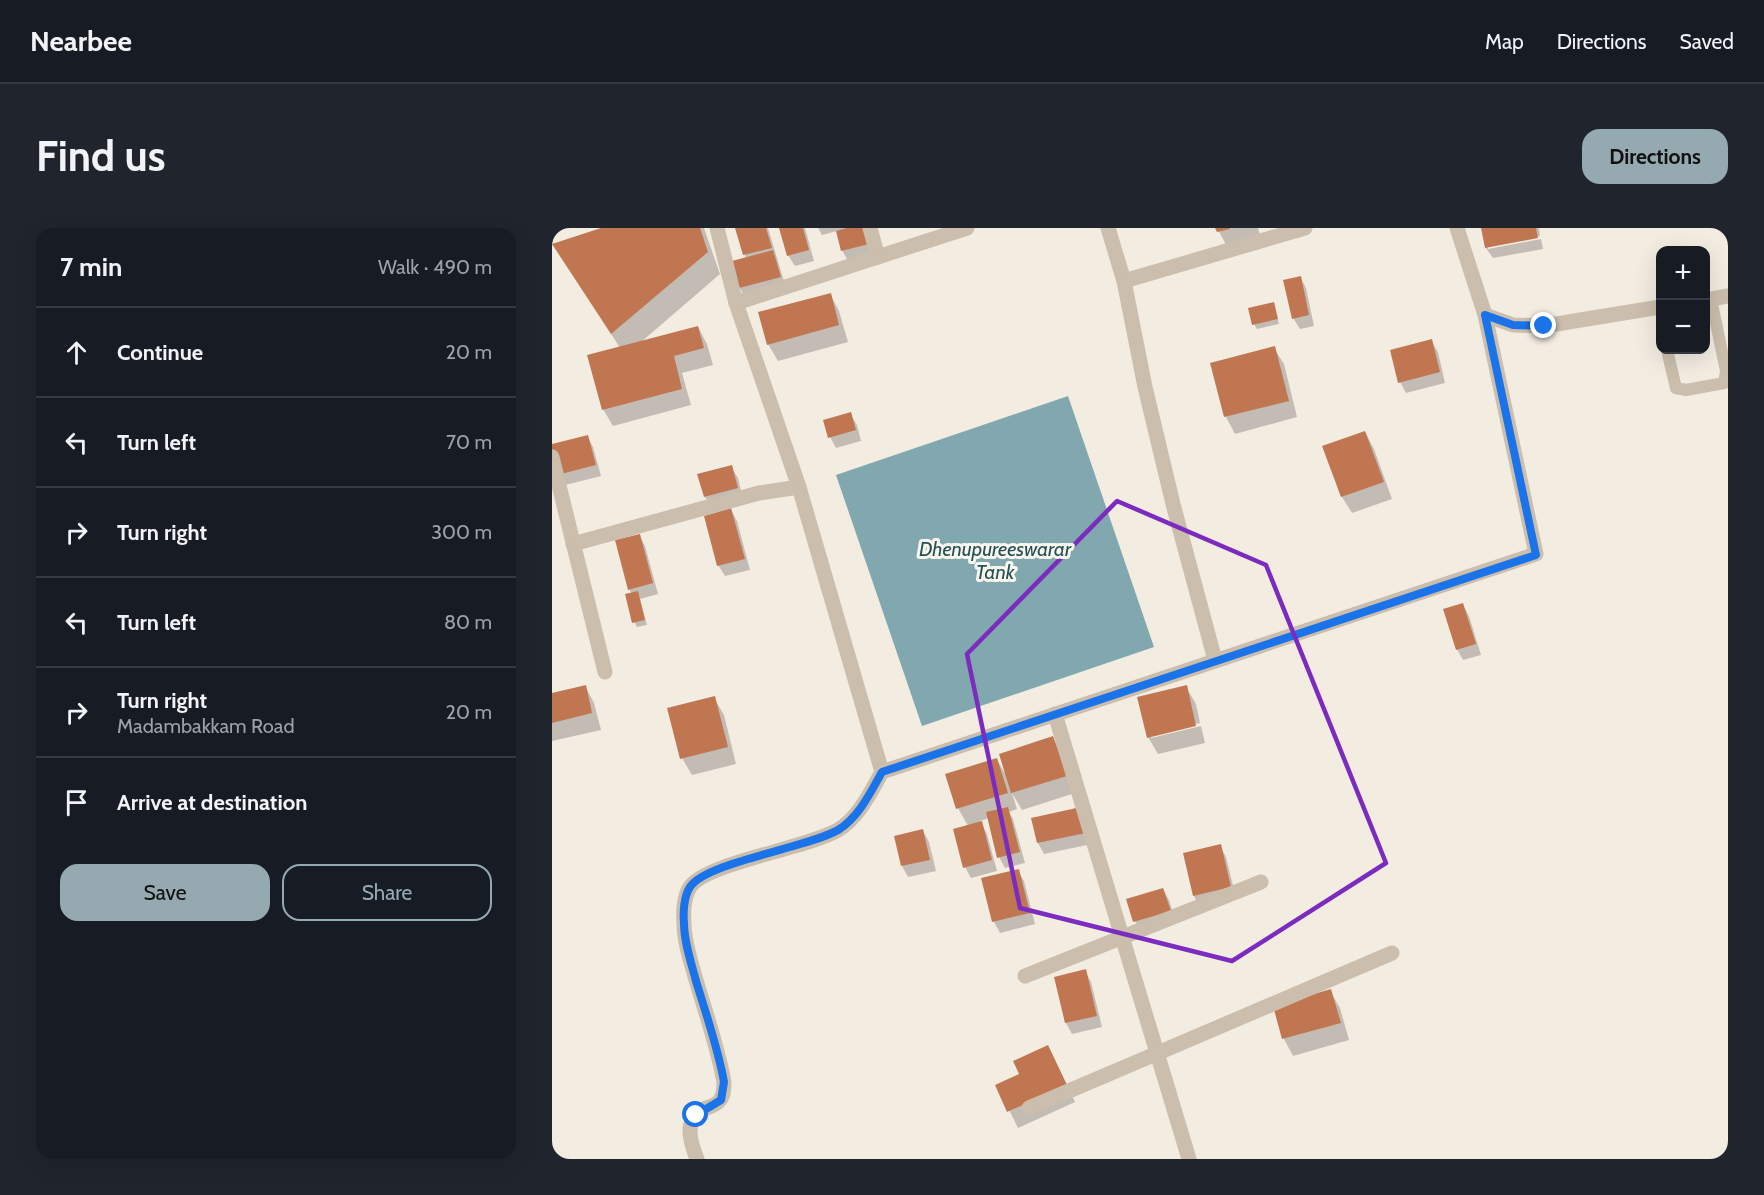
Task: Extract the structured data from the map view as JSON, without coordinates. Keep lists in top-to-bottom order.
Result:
{
  "water": ["Dhenupureeswarar Tank"],
  "page": {
    "header": "Nearbee",
    "nav": ["Map", "Directions", "Saved"],
    "buttons": [
      "Directions",
      ["Save", "Share"]
    ],
    "title": "Find us",
    "heading": ["7 min", "Walk · 490 m"],
    "map_buttons": ["+", "−"],
    "list": [
      ["Continue", "20 m"],
      ["Turn left", "70 m"],
      ["Turn right", "300 m"],
      ["Turn left", "80 m"],
      ["Turn right", "Madambakkam Road", "20 m"],
      "Arrive at destination"
    ]
  }
}
